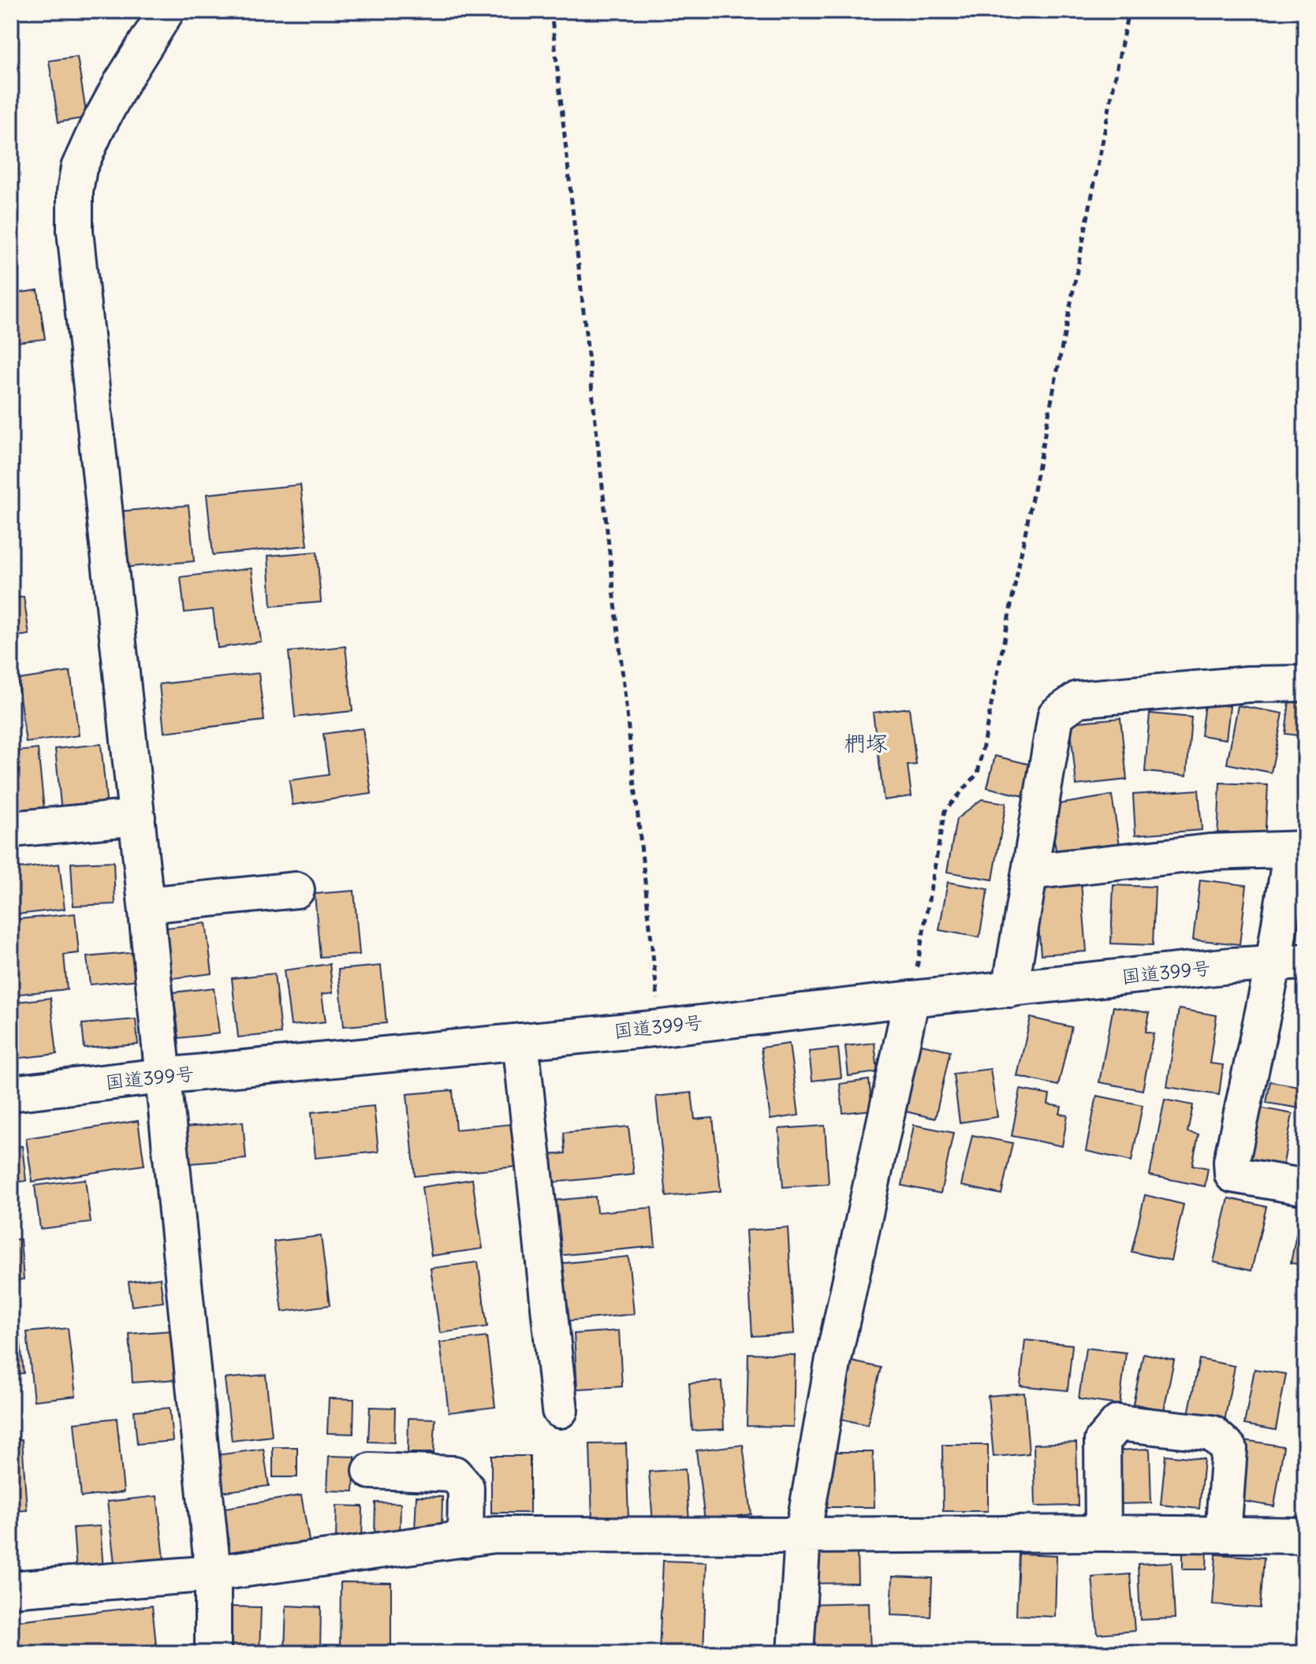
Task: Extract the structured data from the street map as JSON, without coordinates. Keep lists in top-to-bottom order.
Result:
{
  "streets": {
    "main road": ["国道399号"]
  },
  "districts": ["椚塚"]
}
